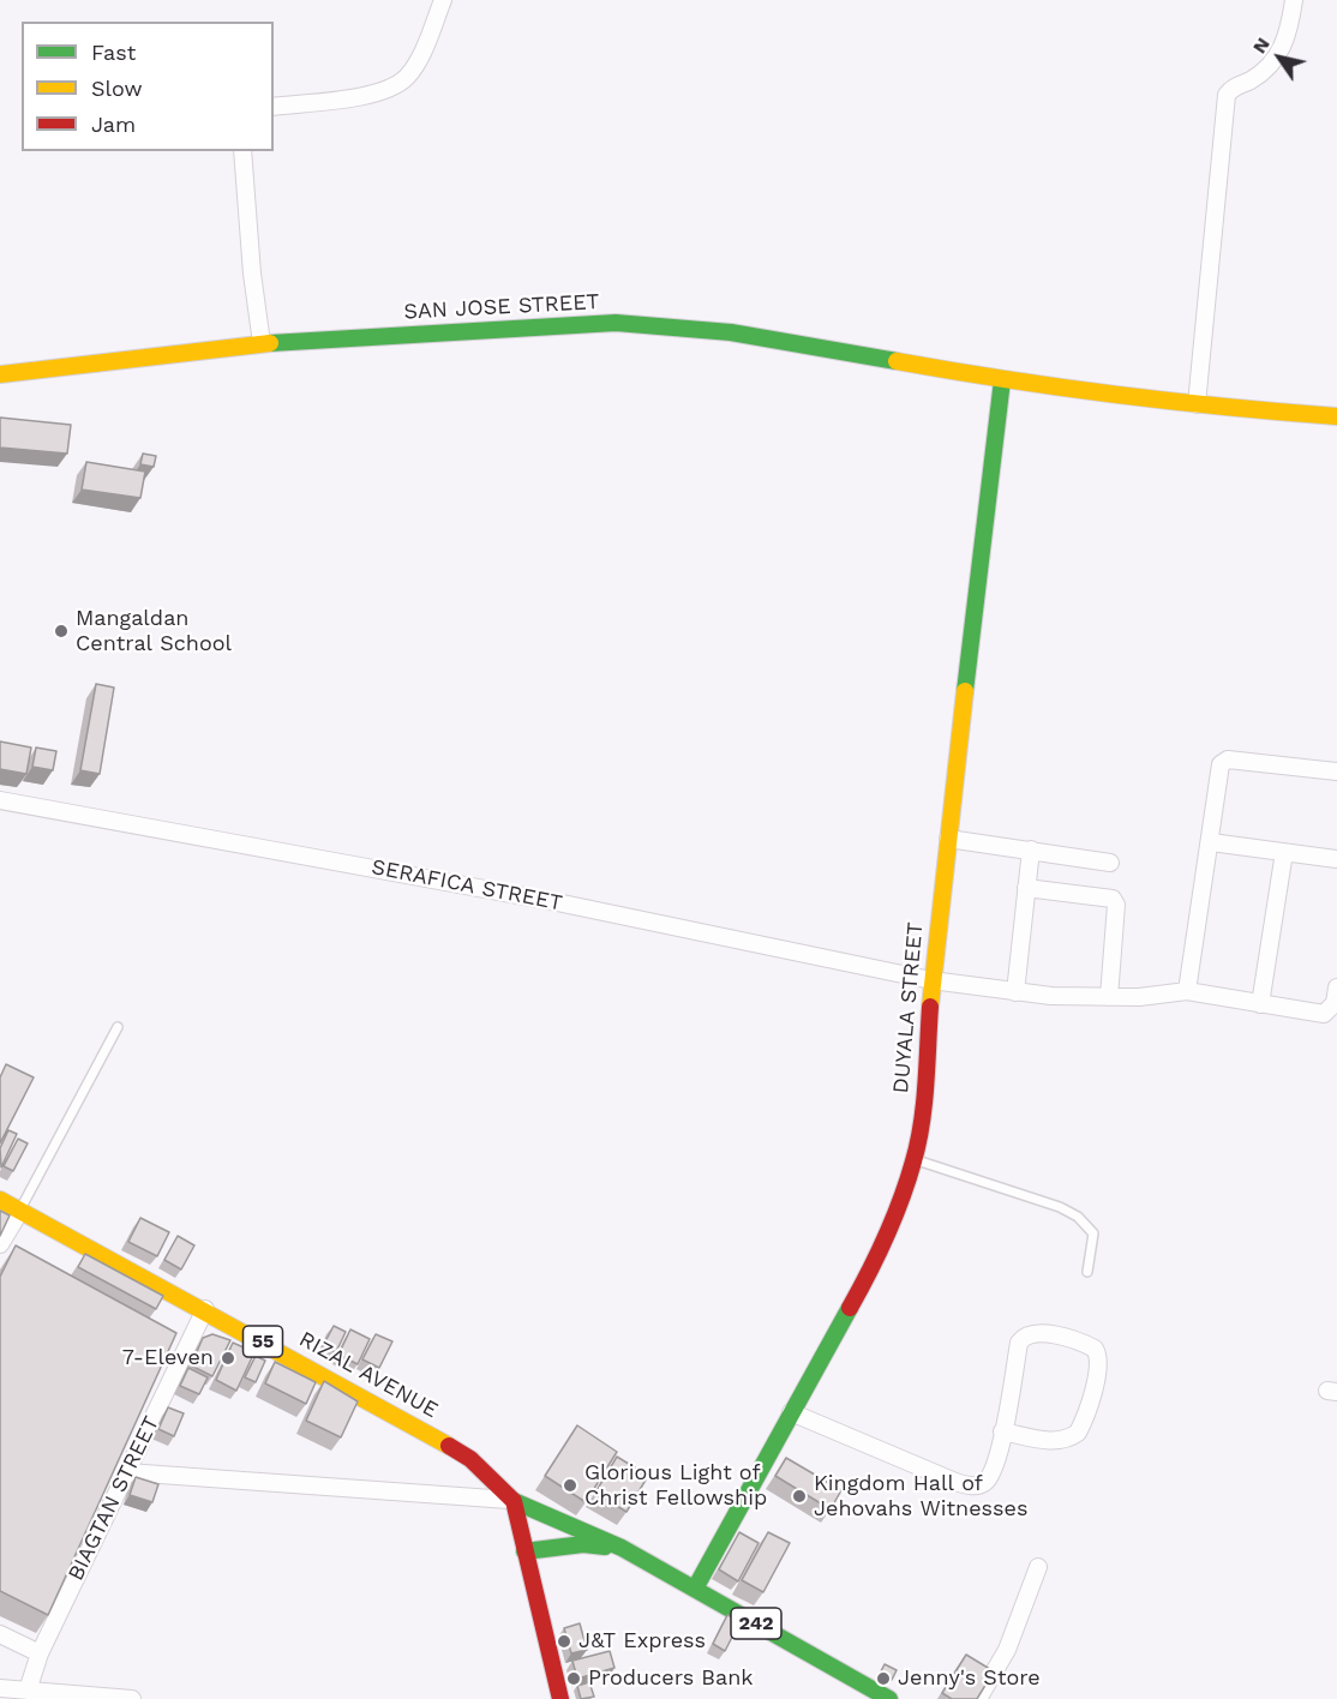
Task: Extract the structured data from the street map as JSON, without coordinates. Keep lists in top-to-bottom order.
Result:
{
  "streets": {
    "main road": [
      "SAN JOSE STREET",
      "DUYALA STREET",
      "55",
      "RIZAL AVENUE",
      "242"
    ],
    "street": ["SERAFICA STREET", "BIAGTAN STREET"]
  },
  "crossings": [
    ["SAN JOSE STREET", "DUYALA STREET"],
    ["SERAFICA STREET", "DUYALA STREET"],
    ["DUYALA STREET", "242"],
    ["RIZAL AVENUE", "BIAGTAN STREET"],
    ["RIZAL AVENUE", "242"]
  ],
  "places": [
    "Mangaldan Central School",
    "7-Eleven",
    "Glorious Light of Christ Fellowship",
    "Kingdom Hall of Jehovahs Witnesses",
    "J&T Express",
    "Producers Bank",
    "Jenny's Store"
  ],
  "legend": ["Fast", "Slow", "Jam"],
  "north": "top left"
}
